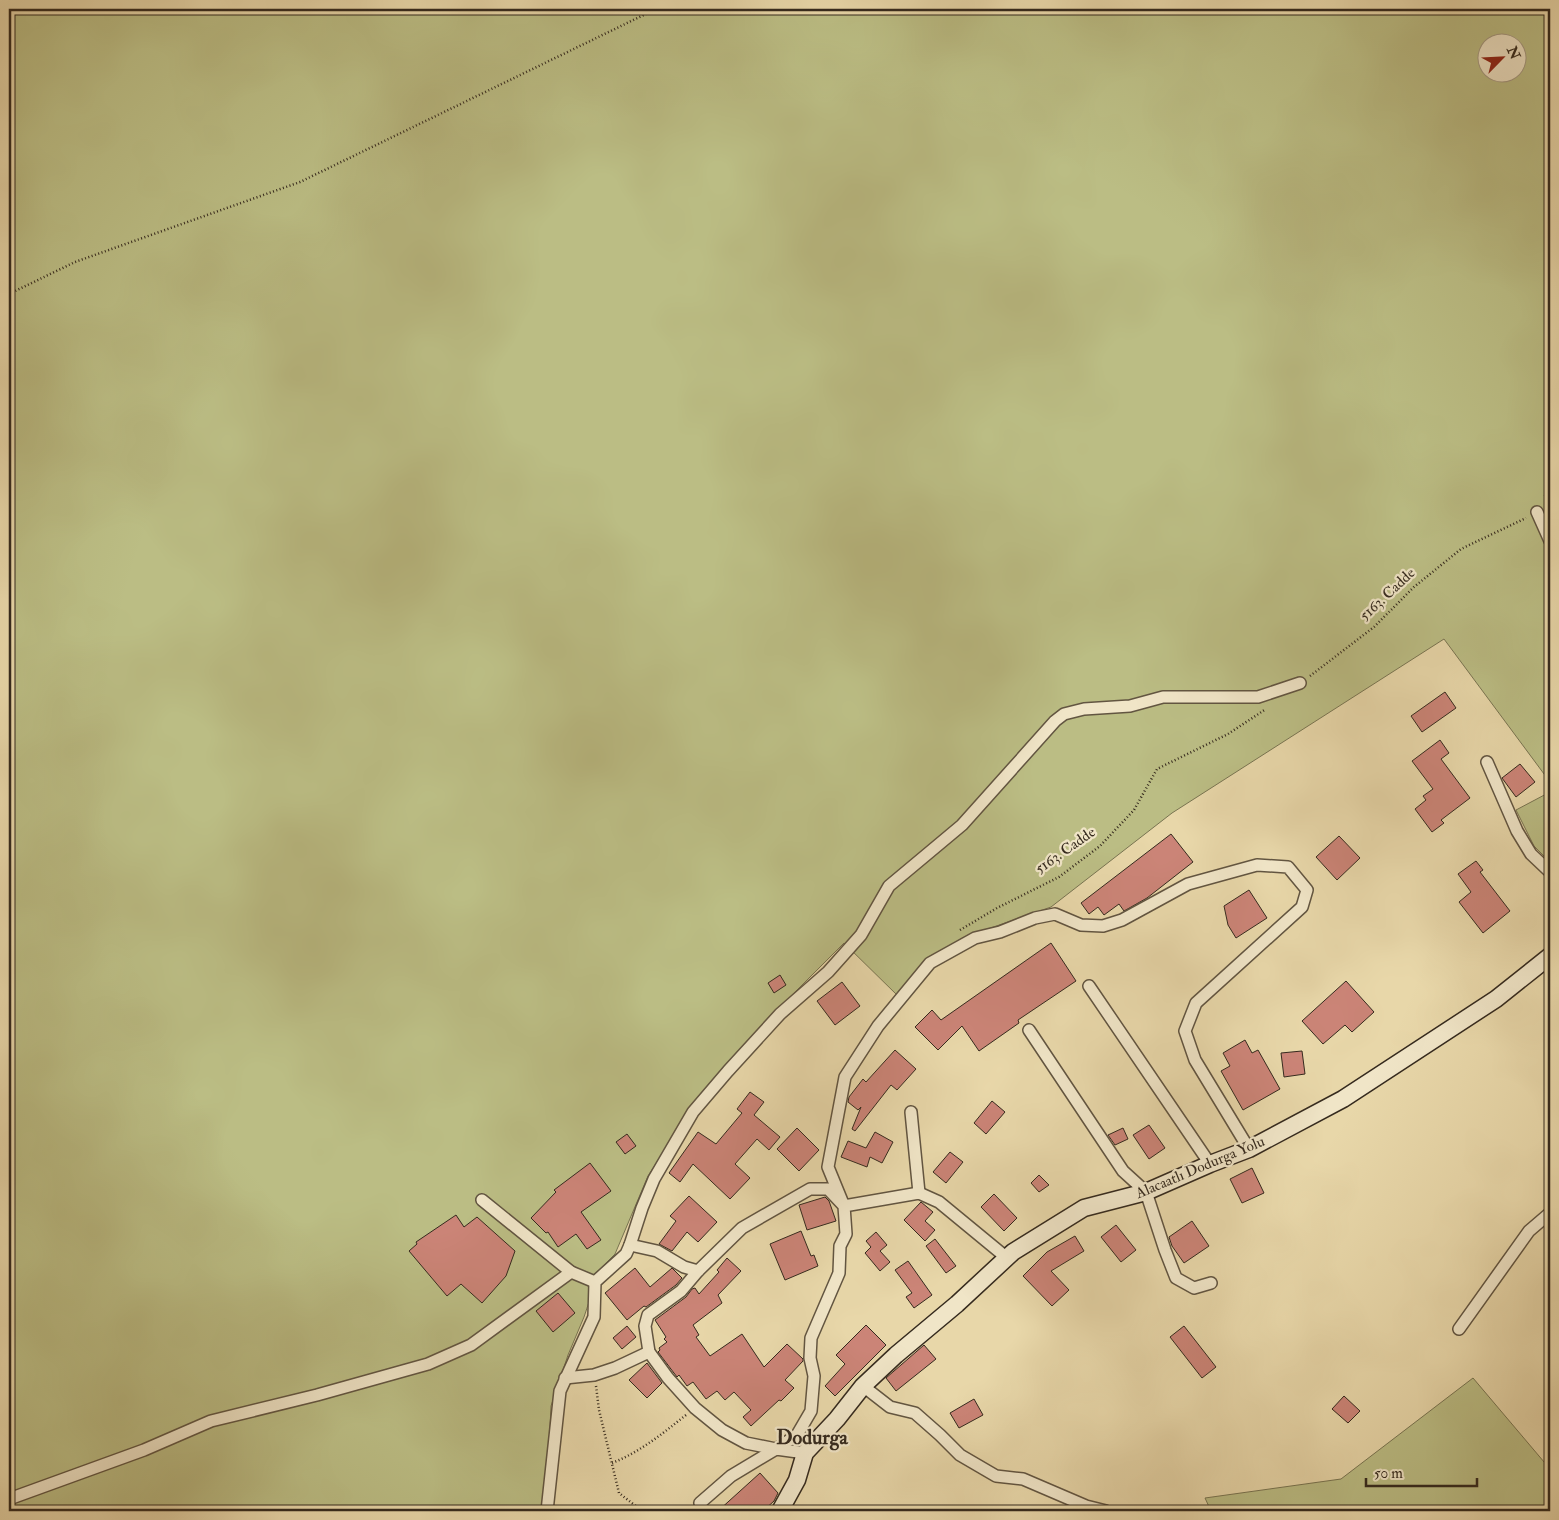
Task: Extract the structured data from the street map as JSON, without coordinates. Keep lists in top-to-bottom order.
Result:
{
  "streets": {
    "street": ["Alacaatlı Dodurga Yolu"],
    "path": ["5163. Cadde"]
  },
  "districts": ["Dodurga"],
  "scale_bar": "50 m",
  "north": "top right"
}
